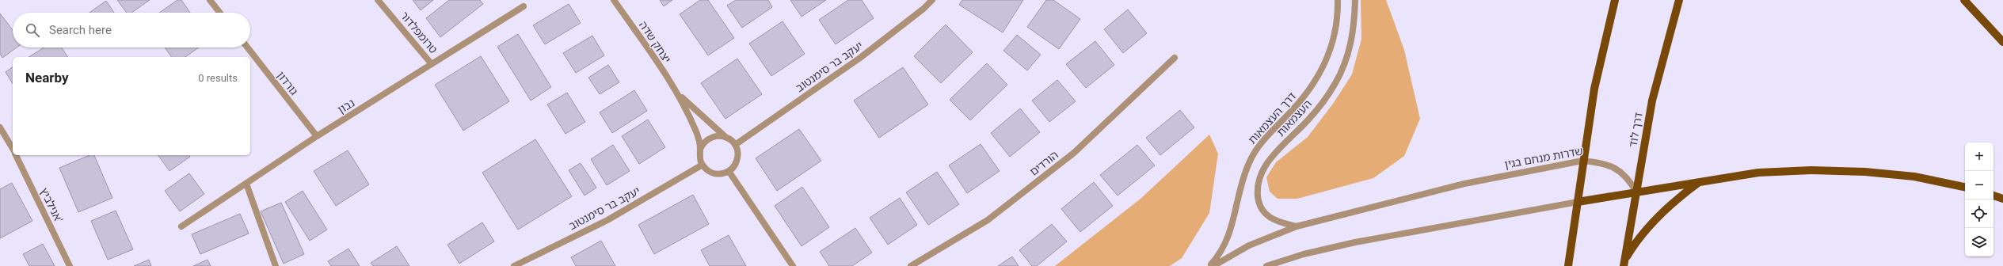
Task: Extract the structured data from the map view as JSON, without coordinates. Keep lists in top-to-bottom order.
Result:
{
  "streets": {
    "main road": ["דרך לוד"],
    "street": [
      "טרומפלדור",
      "יצחק שדה",
      "יעקב בר סימנטוב",
      "גורדון",
      "נבון",
      "דרך העצמאות",
      "העצמאות",
      "שדרות מנחם בגין",
      "הורדים",
      "אנילביץ'"
    ]
  },
  "crossings": [
    ["טרומפלדור", "נבון"],
    ["יצחק שדה", "יעקב בר סימנטוב"],
    ["גורדון", "נבון"],
    ["העצמאות", "שדרות מנחם בגין"],
    ["דרך לוד", "שדרות מנחם בגין"]
  ],
  "page": {
    "search": "Search here",
    "heading": ["Nearby", "0 results"],
    "map_buttons": ["+", "−"]
  }
}
